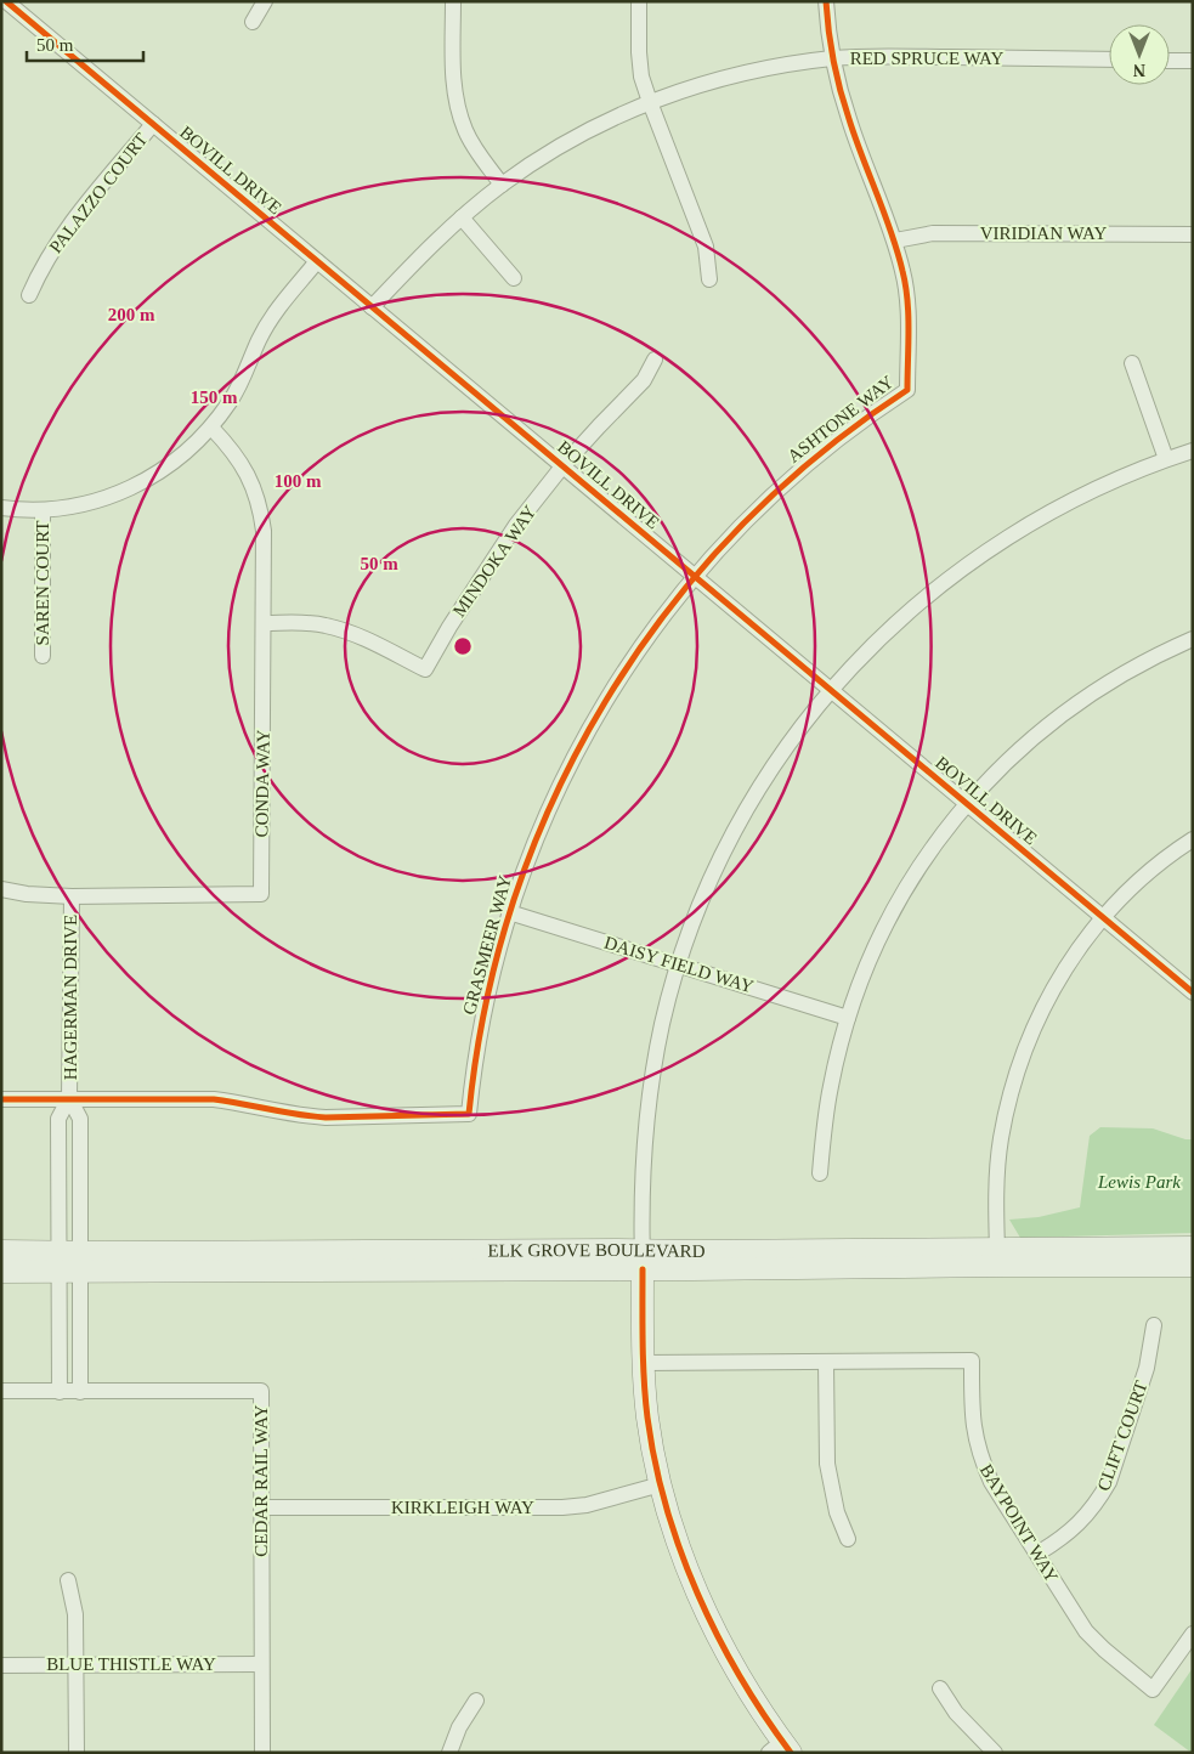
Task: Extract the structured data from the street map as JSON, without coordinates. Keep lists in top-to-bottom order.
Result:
{
  "streets": {
    "main road": ["ELK GROVE BOULEVARD"],
    "street": [
      "RED SPRUCE WAY",
      "BOVILL DRIVE",
      "PALAZZO COURT",
      "VIRIDIAN WAY",
      "ASHTONE WAY",
      "MINDOKA WAY",
      "SAREN COURT",
      "CONDA WAY",
      "GRASMEER WAY",
      "DAISY FIELD WAY",
      "HAGERMAN DRIVE",
      "CLIFT COURT",
      "CEDAR RAIL WAY",
      "KIRKLEIGH WAY",
      "BAYPOINT WAY",
      "BLUE THISTLE WAY"
    ]
  },
  "crossings": [
    ["RED SPRUCE WAY", "BOVILL DRIVE"],
    ["RED SPRUCE WAY", "ASHTONE WAY"],
    ["BOVILL DRIVE", "PALAZZO COURT"],
    ["BOVILL DRIVE", "ASHTONE WAY"],
    ["BOVILL DRIVE", "MINDOKA WAY"],
    ["BOVILL DRIVE", "GRASMEER WAY"],
    ["VIRIDIAN WAY", "ASHTONE WAY"],
    ["ASHTONE WAY", "GRASMEER WAY"],
    ["MINDOKA WAY", "CONDA WAY"],
    ["CONDA WAY", "HAGERMAN DRIVE"],
    ["GRASMEER WAY", "DAISY FIELD WAY"],
    ["GRASMEER WAY", "HAGERMAN DRIVE"],
    ["HAGERMAN DRIVE", "ELK GROVE BOULEVARD"],
    ["CLIFT COURT", "BAYPOINT WAY"],
    ["CEDAR RAIL WAY", "KIRKLEIGH WAY"],
    ["CEDAR RAIL WAY", "BLUE THISTLE WAY"]
  ],
  "parks": ["Lewis Park"],
  "scale_bar": "50 m",
  "north": "bottom",
  "rings": [
    "200 m",
    "150 m",
    "100 m",
    "50 m"
  ]
}
